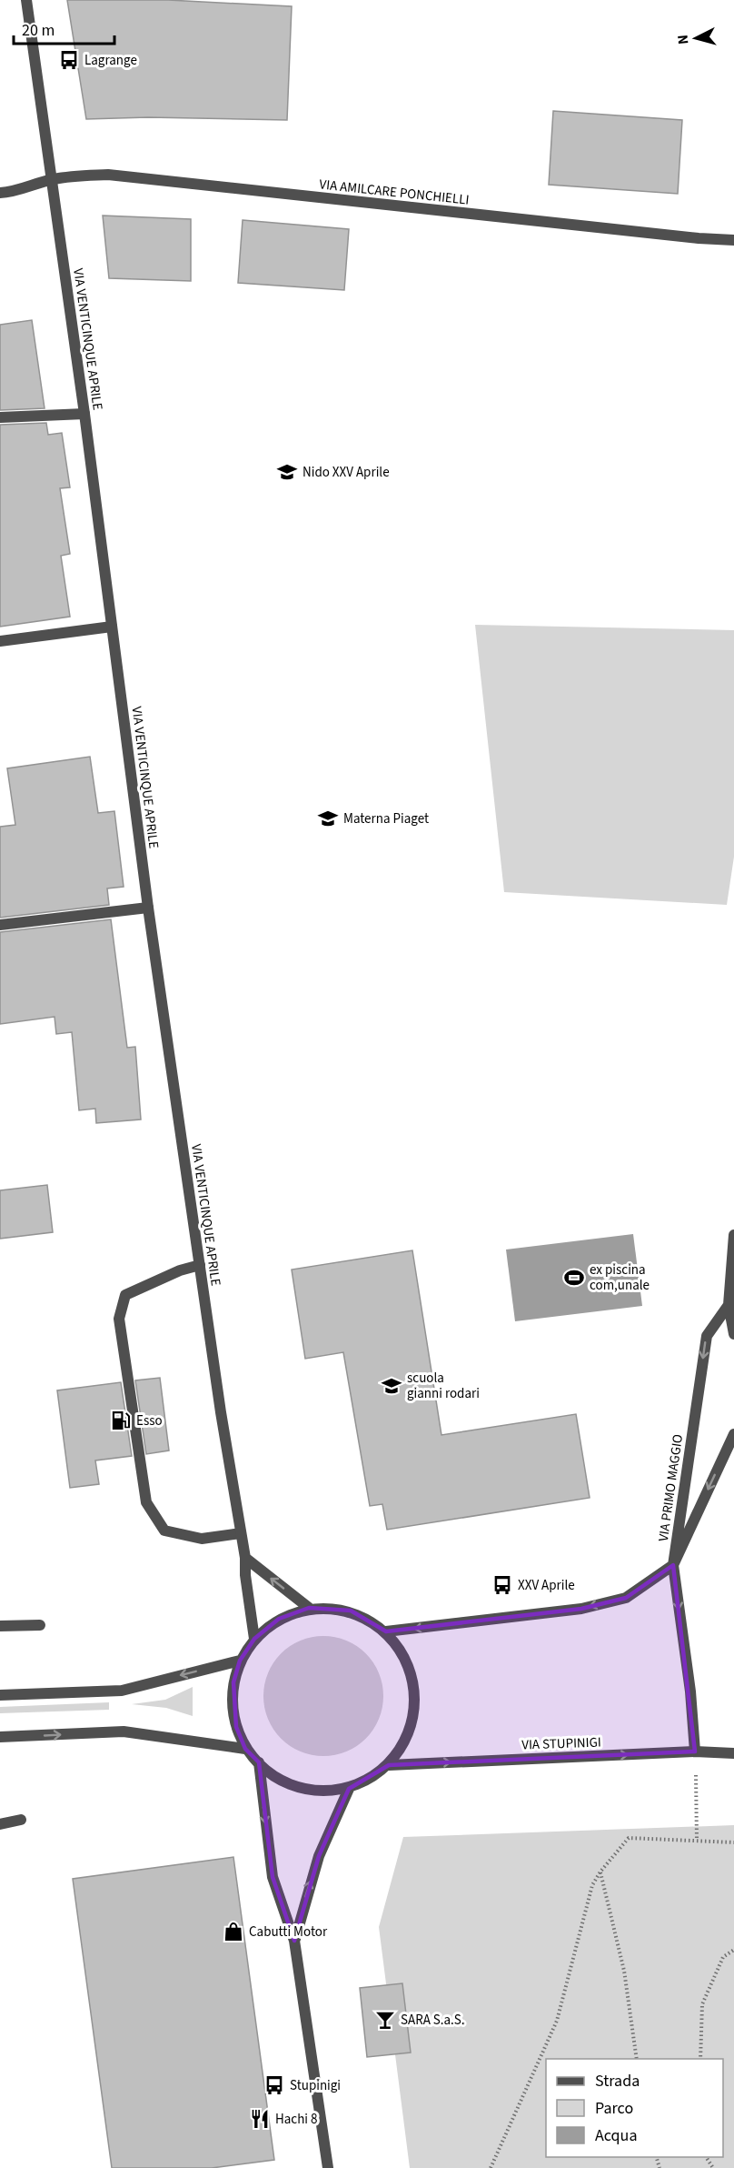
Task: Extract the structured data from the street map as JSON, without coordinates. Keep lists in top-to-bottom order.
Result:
{
  "streets": {
    "street": [
      "VIA AMILCARE PONCHIELLI",
      "VIA VENTICINQUE APRILE",
      "VIA PRIMO MAGGIO",
      "VIA STUPINIGI"
    ]
  },
  "crossings": [
    ["VIA AMILCARE PONCHIELLI", "VIA VENTICINQUE APRILE"],
    ["VIA VENTICINQUE APRILE", "VIA STUPINIGI"],
    ["VIA PRIMO MAGGIO", "VIA STUPINIGI"]
  ],
  "one_way": ["VIA STUPINIGI"],
  "places": {
    "bus stop": ["Lagrange", "XXV Aprile", "Stupinigi"],
    "school or university": ["Nido XXV Aprile", "Materna Piaget", "scuola gianni rodari"],
    "sports": ["ex piscina com,unale"],
    "fuel station": ["Esso"],
    "shop": ["Cabutti Motor"],
    "bar": ["SARA S.a.S."],
    "restaurant": ["Hachi 8"]
  },
  "legend": ["Strada", "Parco", "Acqua"],
  "scale_bar": "20 m",
  "north": "left"
}
